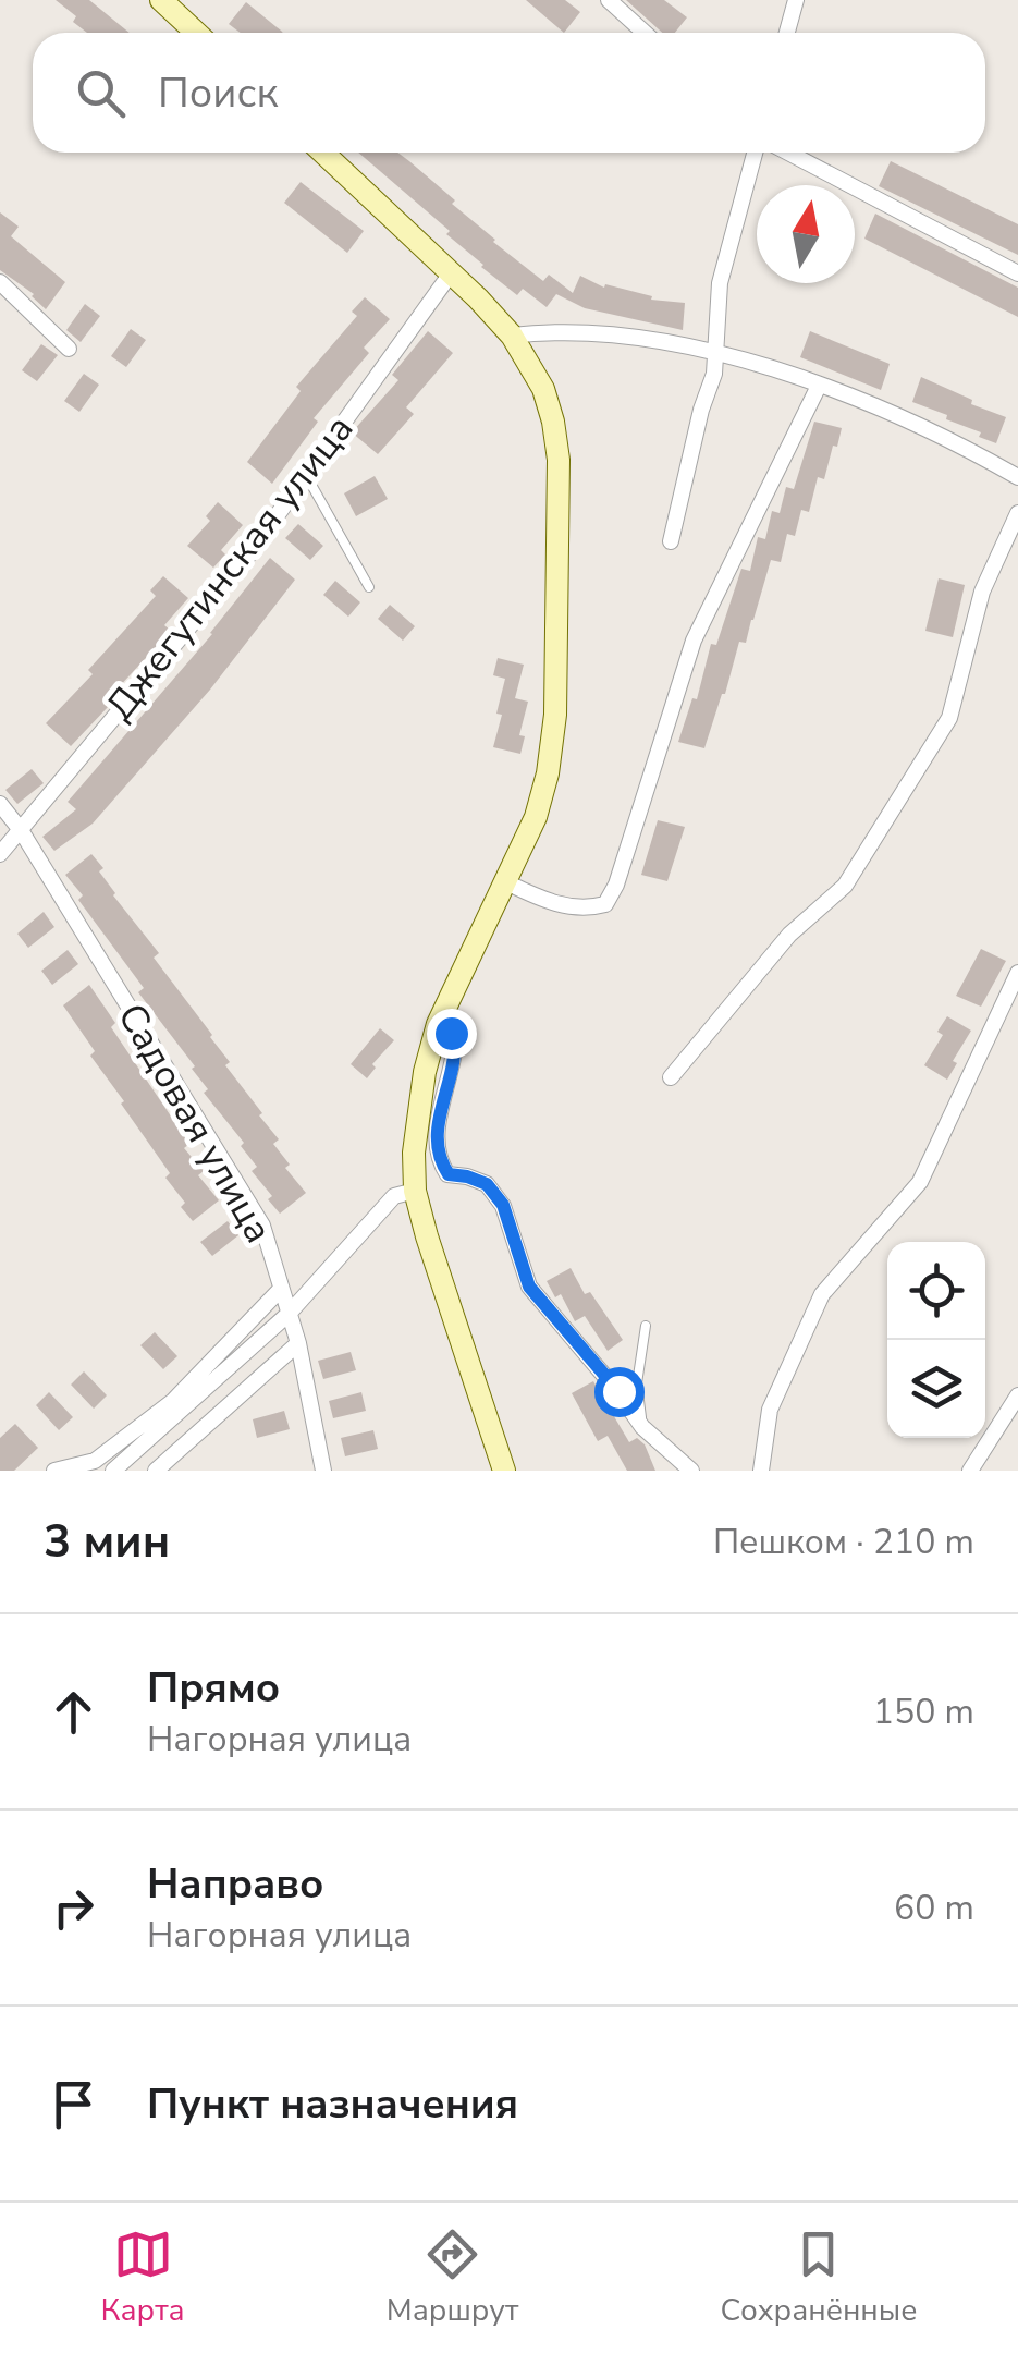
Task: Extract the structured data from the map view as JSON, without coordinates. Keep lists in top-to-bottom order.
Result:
{
  "streets": {
    "street": ["Джегутинская улица", "Садовая улица"]
  },
  "crossings": [
    ["Джегутинская улица", "Садовая улица"]
  ],
  "north": "top",
  "page": {
    "search": "Поиск",
    "heading": ["3 мин", "Пешком · 210 m"],
    "list": [
      ["Прямо", "Нагорная улица", "150 m"],
      ["Направо", "Нагорная улица", "60 m"],
      "Пункт назначения"
    ],
    "nav": ["Карта", "Маршрут", "Сохранённые"]
  }
}
